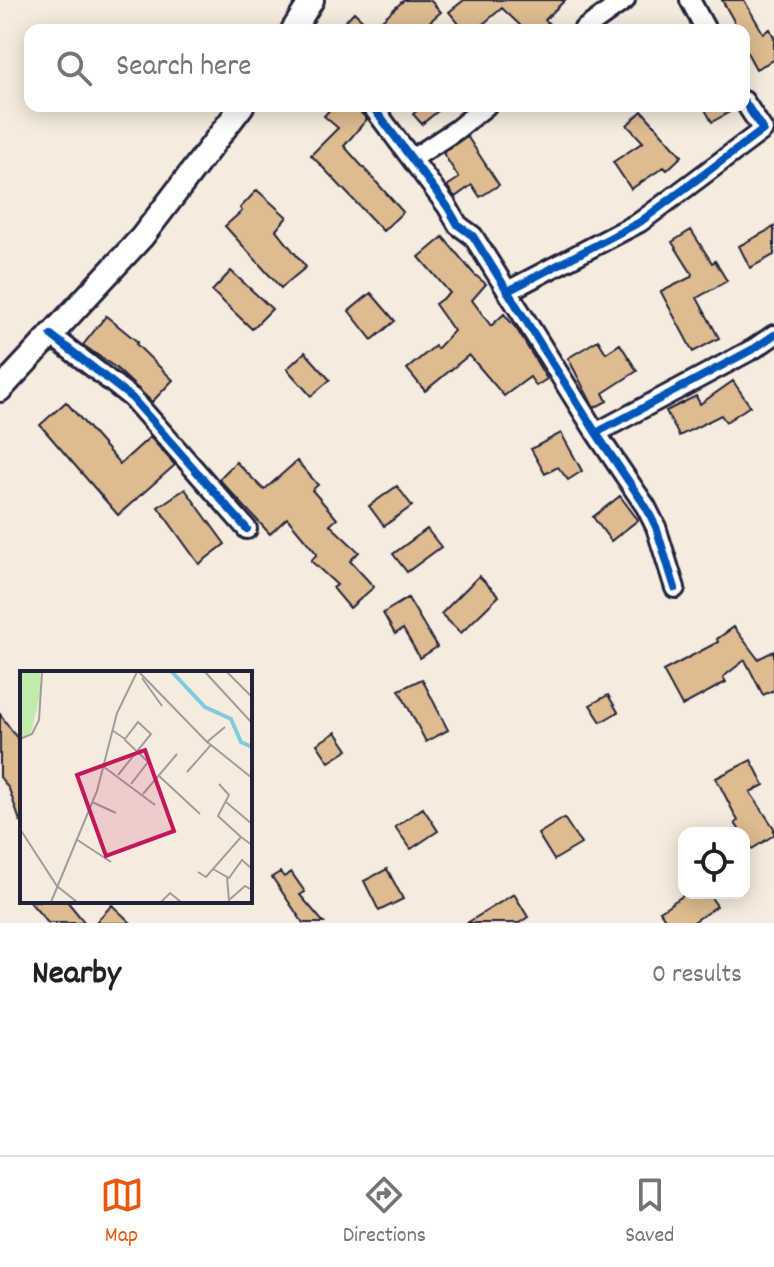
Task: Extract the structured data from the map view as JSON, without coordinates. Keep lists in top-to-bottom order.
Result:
{
  "page": {
    "search": "Search here",
    "heading": ["Nearby", "0 results"],
    "nav": ["Map", "Directions", "Saved"]
  }
}
